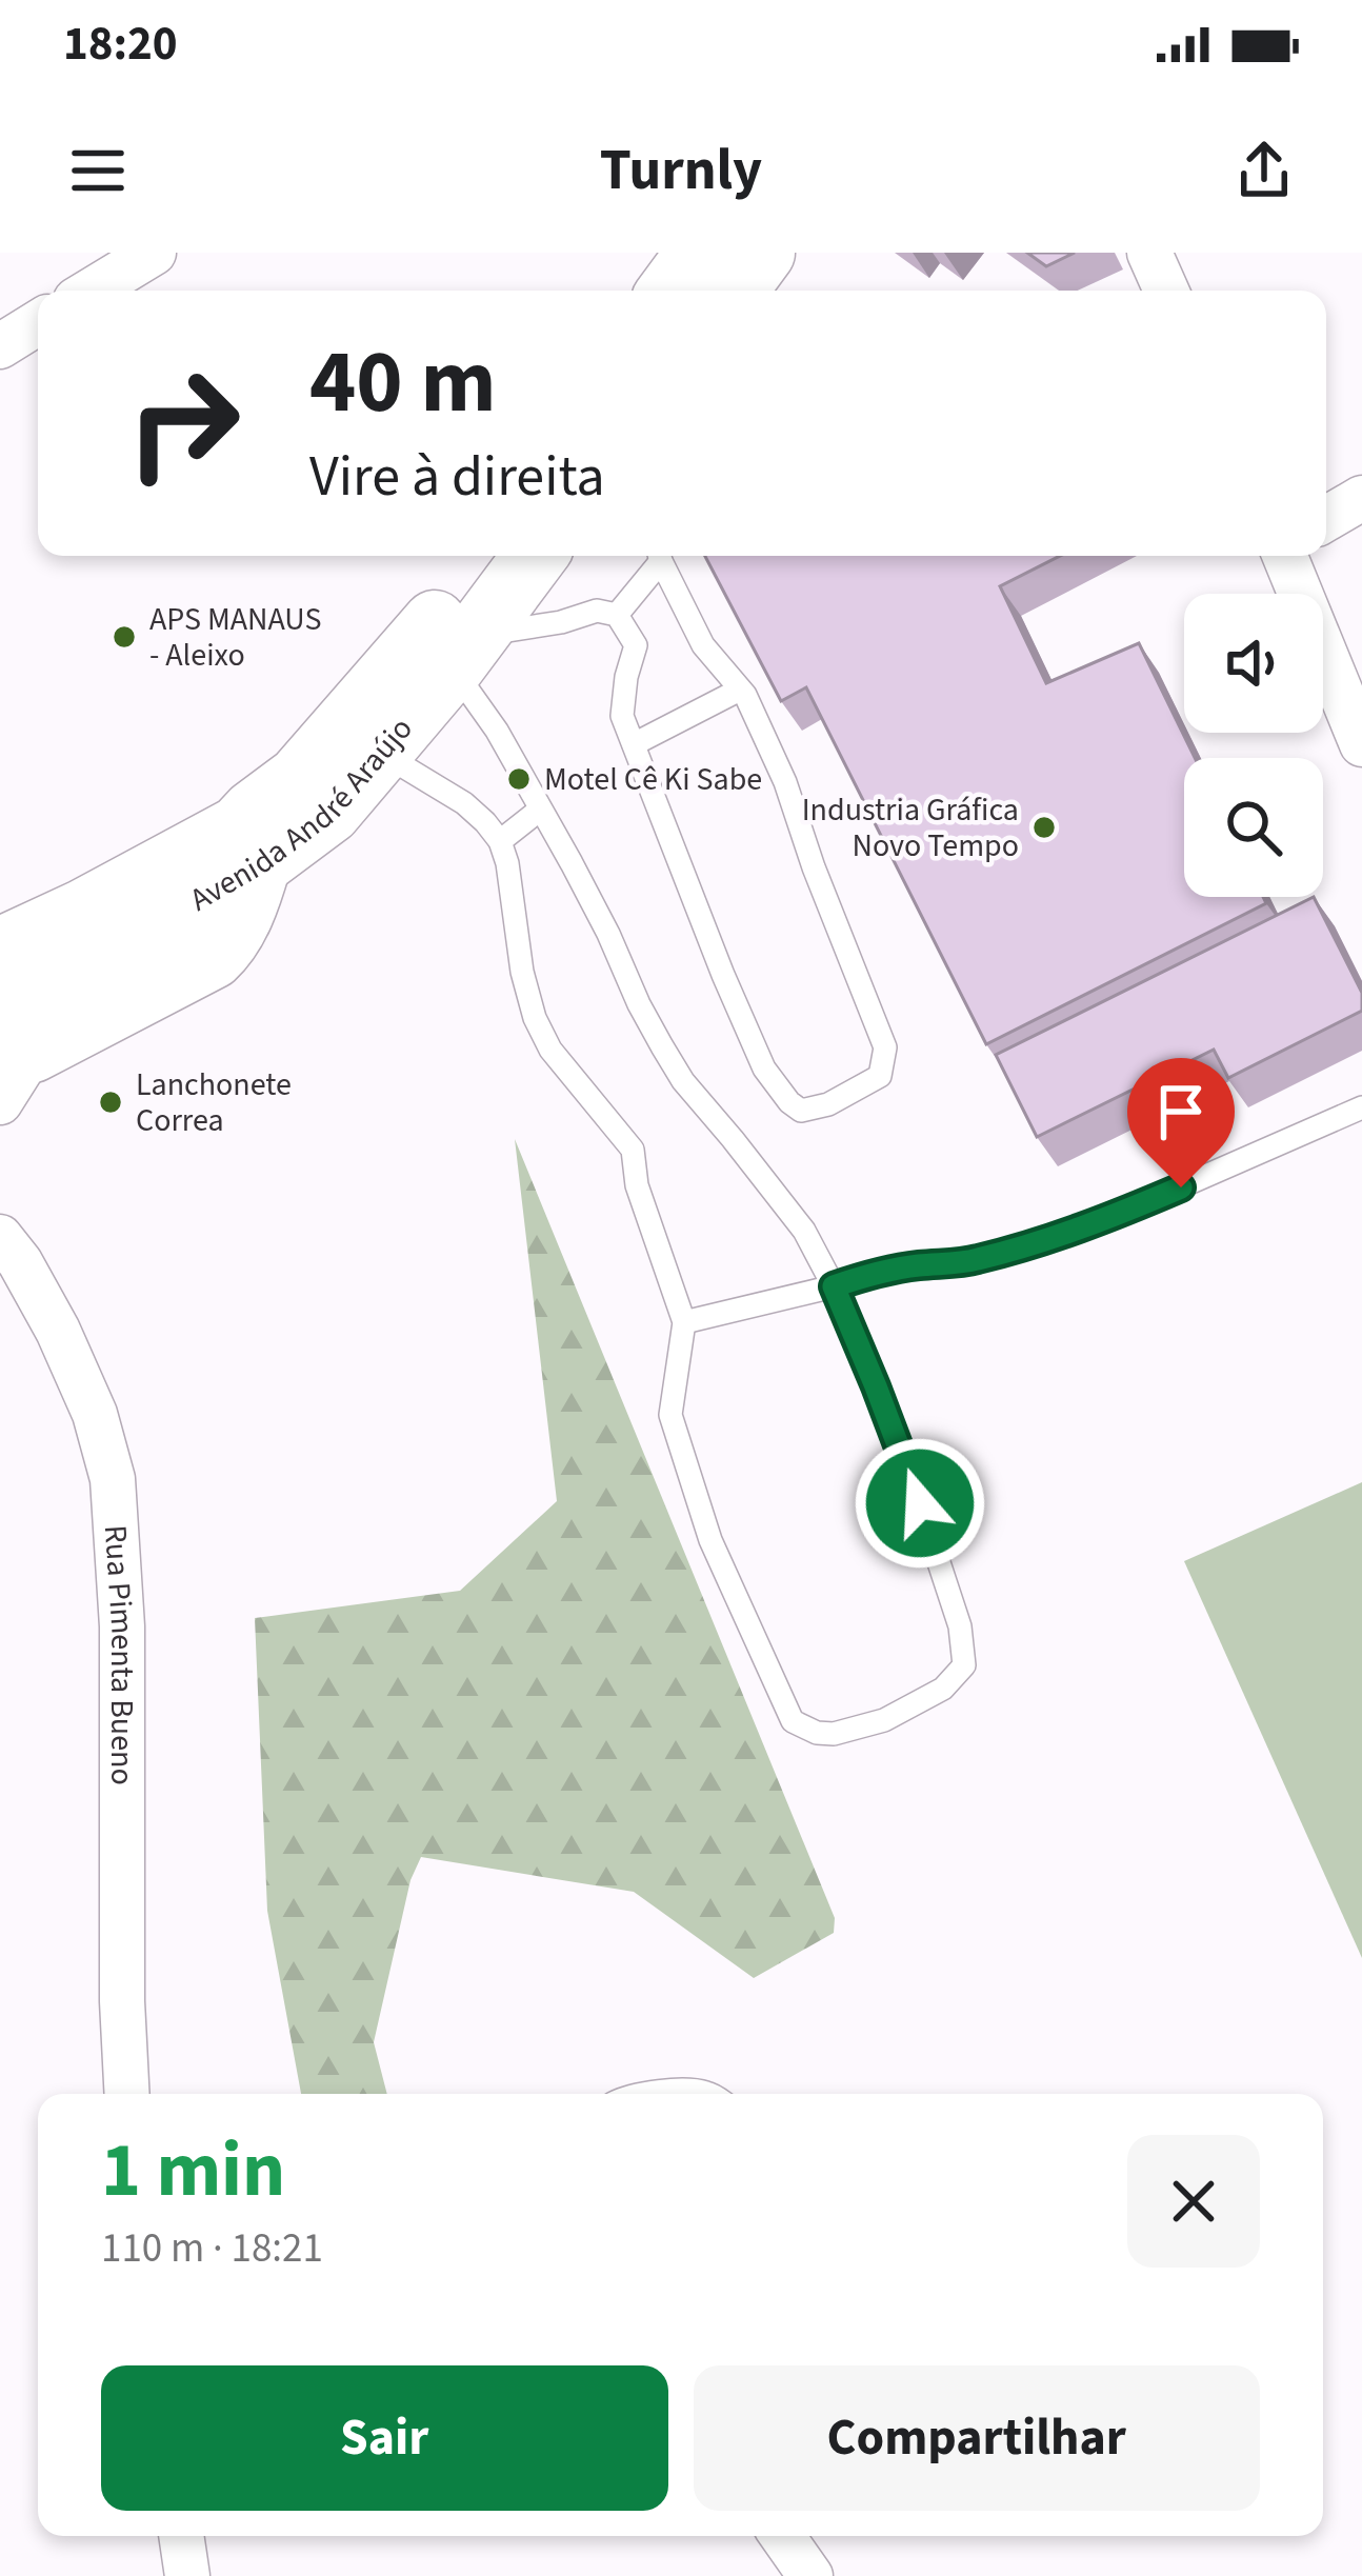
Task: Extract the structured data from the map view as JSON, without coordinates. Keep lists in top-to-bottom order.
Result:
{
  "streets": {
    "main road": ["Avenida André Araújo"],
    "street": ["Rua Pimenta Bueno"]
  },
  "places": [
    "APS MANAUS - Aleixo",
    "Motel Cê Ki Sabe",
    "Industria Gráfica Novo Tempo",
    "Lanchonete Correa"
  ],
  "page": {
    "status": "18:20",
    "header": "Turnly",
    "turn": ["40 m", "Vire à direita"],
    "heading": ["1 min", "110 m · 18:21"],
    "buttons": ["Sair", "Compartilhar"]
  }
}
